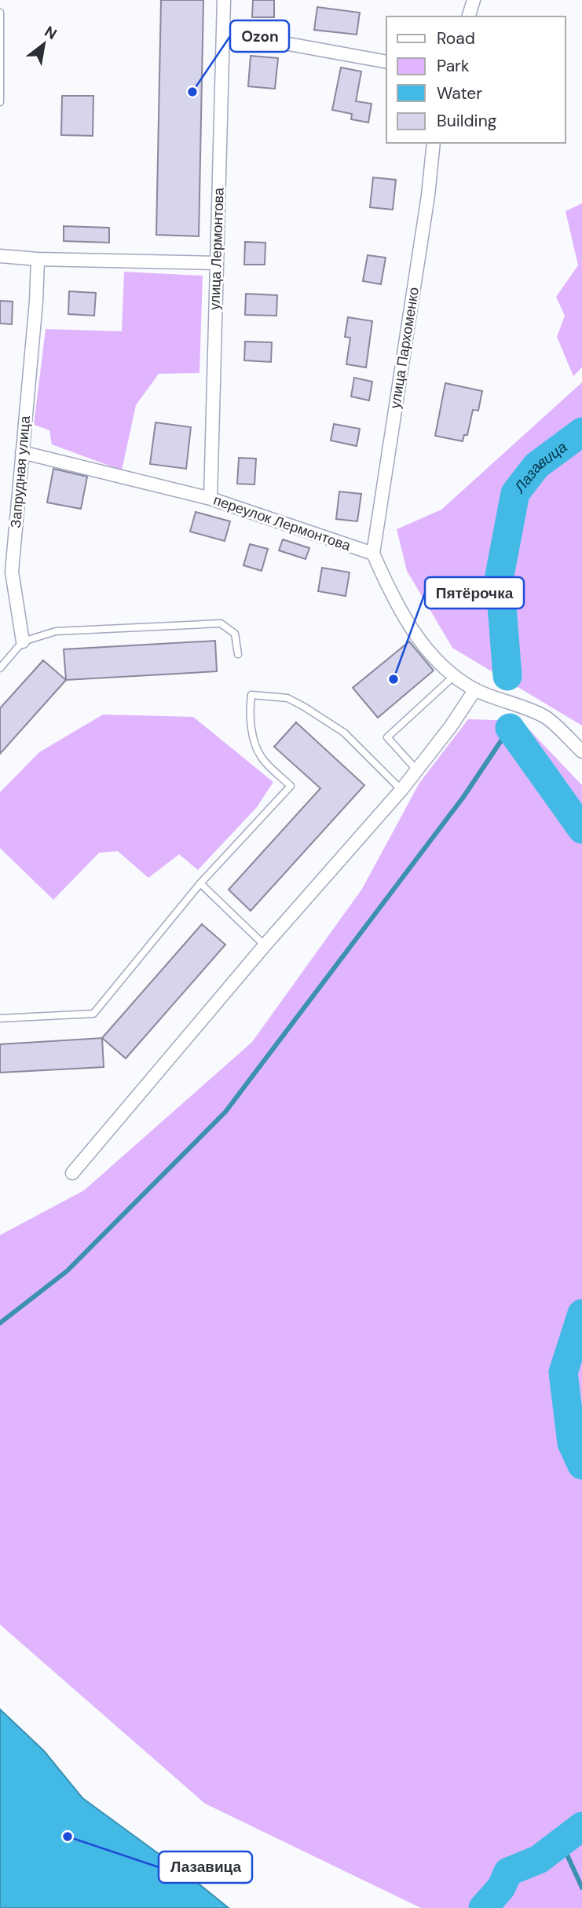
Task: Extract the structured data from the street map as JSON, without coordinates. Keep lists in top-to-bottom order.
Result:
{
  "streets": {
    "street": [
      "улица Лермонтова",
      "улица Пархоменко",
      "Запрудная улица",
      "переулок Лермонтова"
    ]
  },
  "crossings": [
    ["улица Лермонтова", "переулок Лермонтова"],
    ["улица Пархоменко", "переулок Лермонтова"],
    ["Запрудная улица", "переулок Лермонтова"]
  ],
  "water": ["Лазавица"],
  "places": ["Ozon", "Пятёрочка", "Лазавица"],
  "legend": [
    "Road",
    "Park",
    "Water",
    "Building"
  ],
  "north": "top right"
}
